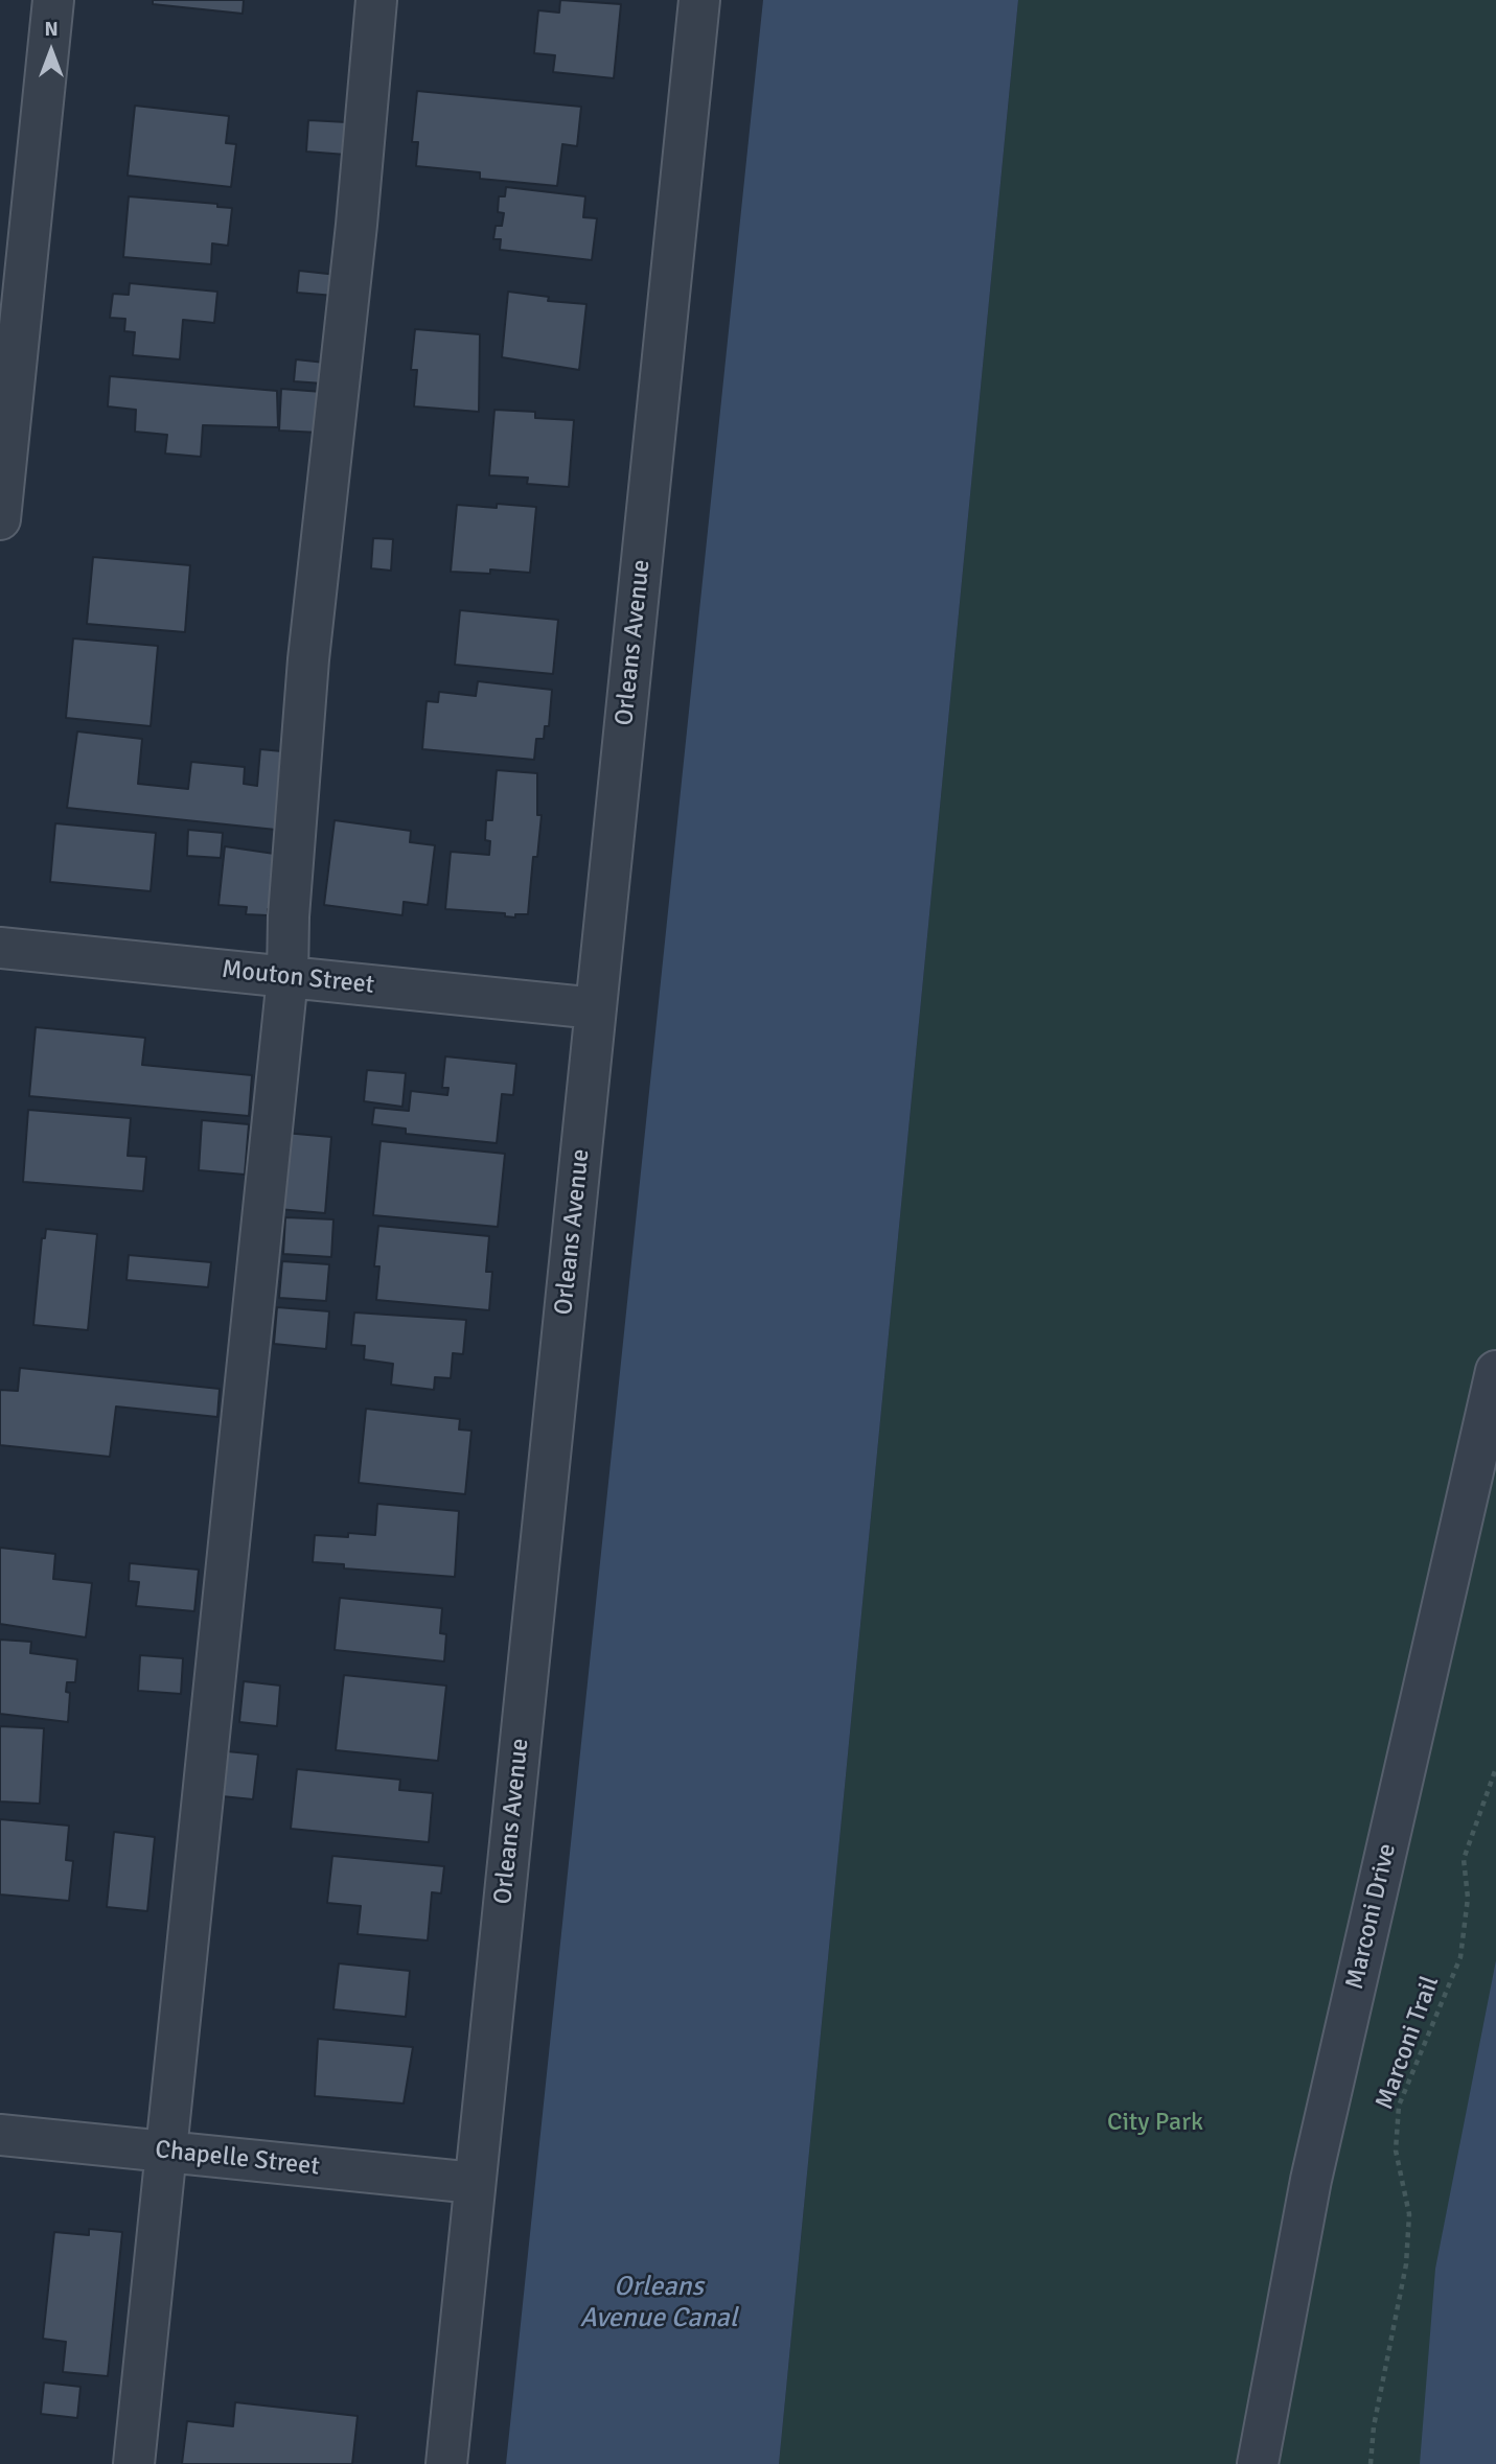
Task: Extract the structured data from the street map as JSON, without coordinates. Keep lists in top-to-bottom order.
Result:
{
  "streets": {
    "street": [
      "Orleans Avenue",
      "Mouton Street",
      "Marconi Drive",
      "Chapelle Street"
    ],
    "path": ["Marconi Trail"]
  },
  "crossings": [
    ["Orleans Avenue", "Mouton Street"],
    ["Orleans Avenue", "Chapelle Street"]
  ],
  "water": ["Orleans Avenue Canal"],
  "parks": ["City Park"],
  "north": "top"
}
